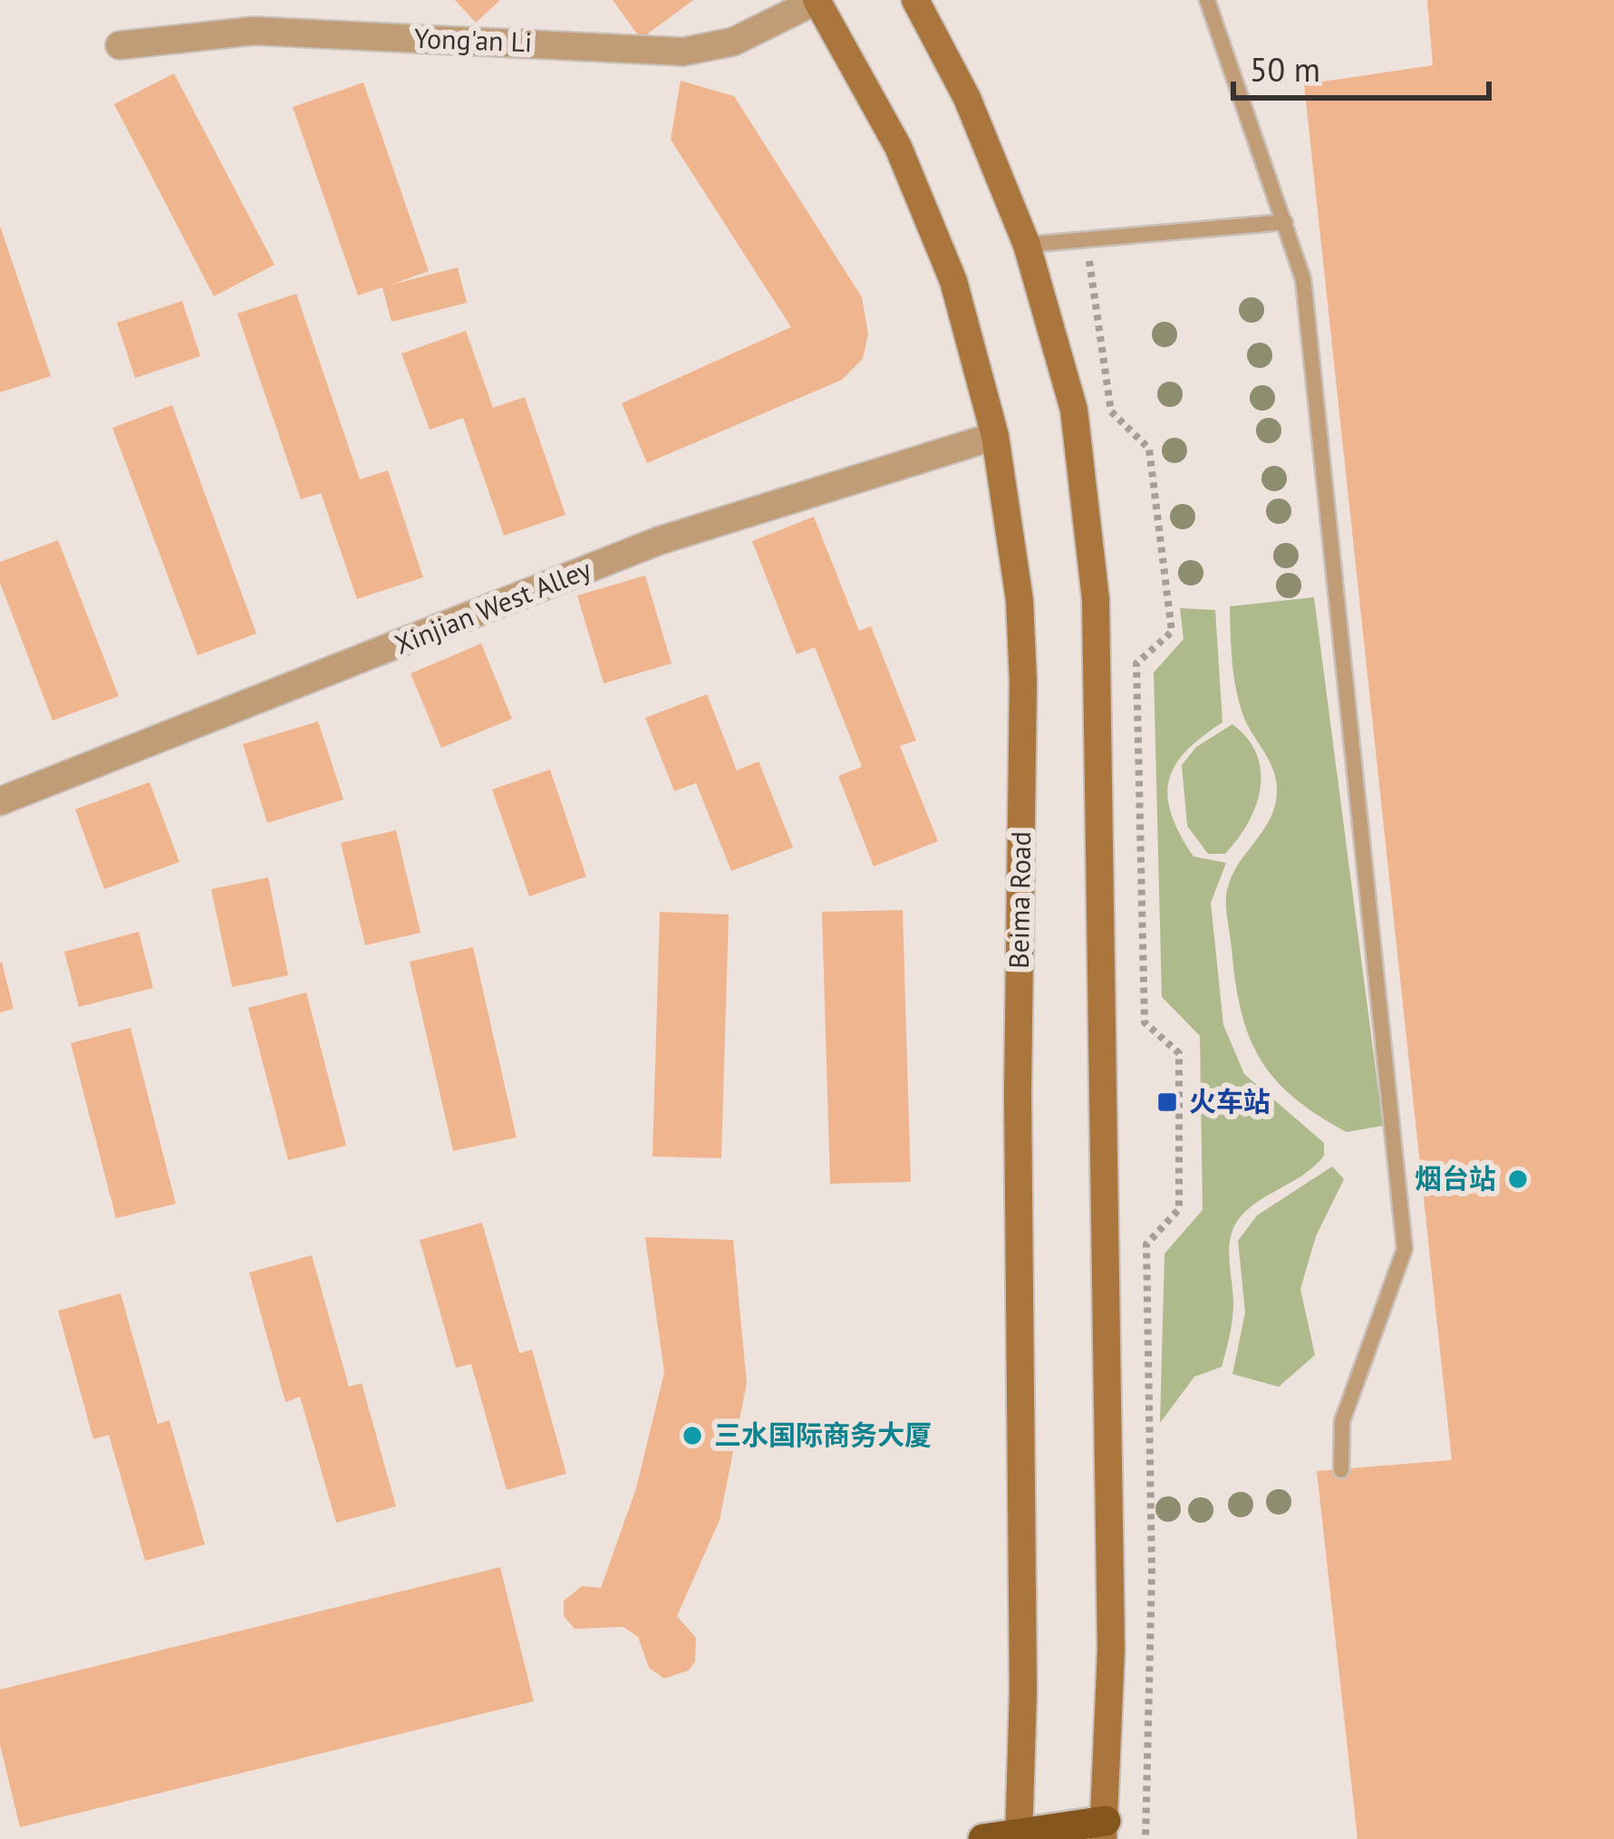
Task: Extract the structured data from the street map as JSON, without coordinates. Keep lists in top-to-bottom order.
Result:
{
  "streets": {
    "main road": ["Beima Road"],
    "street": ["Yong'an Li", "Xinjian West Alley"]
  },
  "crossings": [
    ["Yong'an Li", "Beima Road"],
    ["Xinjian West Alley", "Beima Road"]
  ],
  "places": {
    "transit": ["火车站"],
    "other": ["烟台站", "三水国际商务大厦"]
  },
  "scale_bar": "50 m"
}
